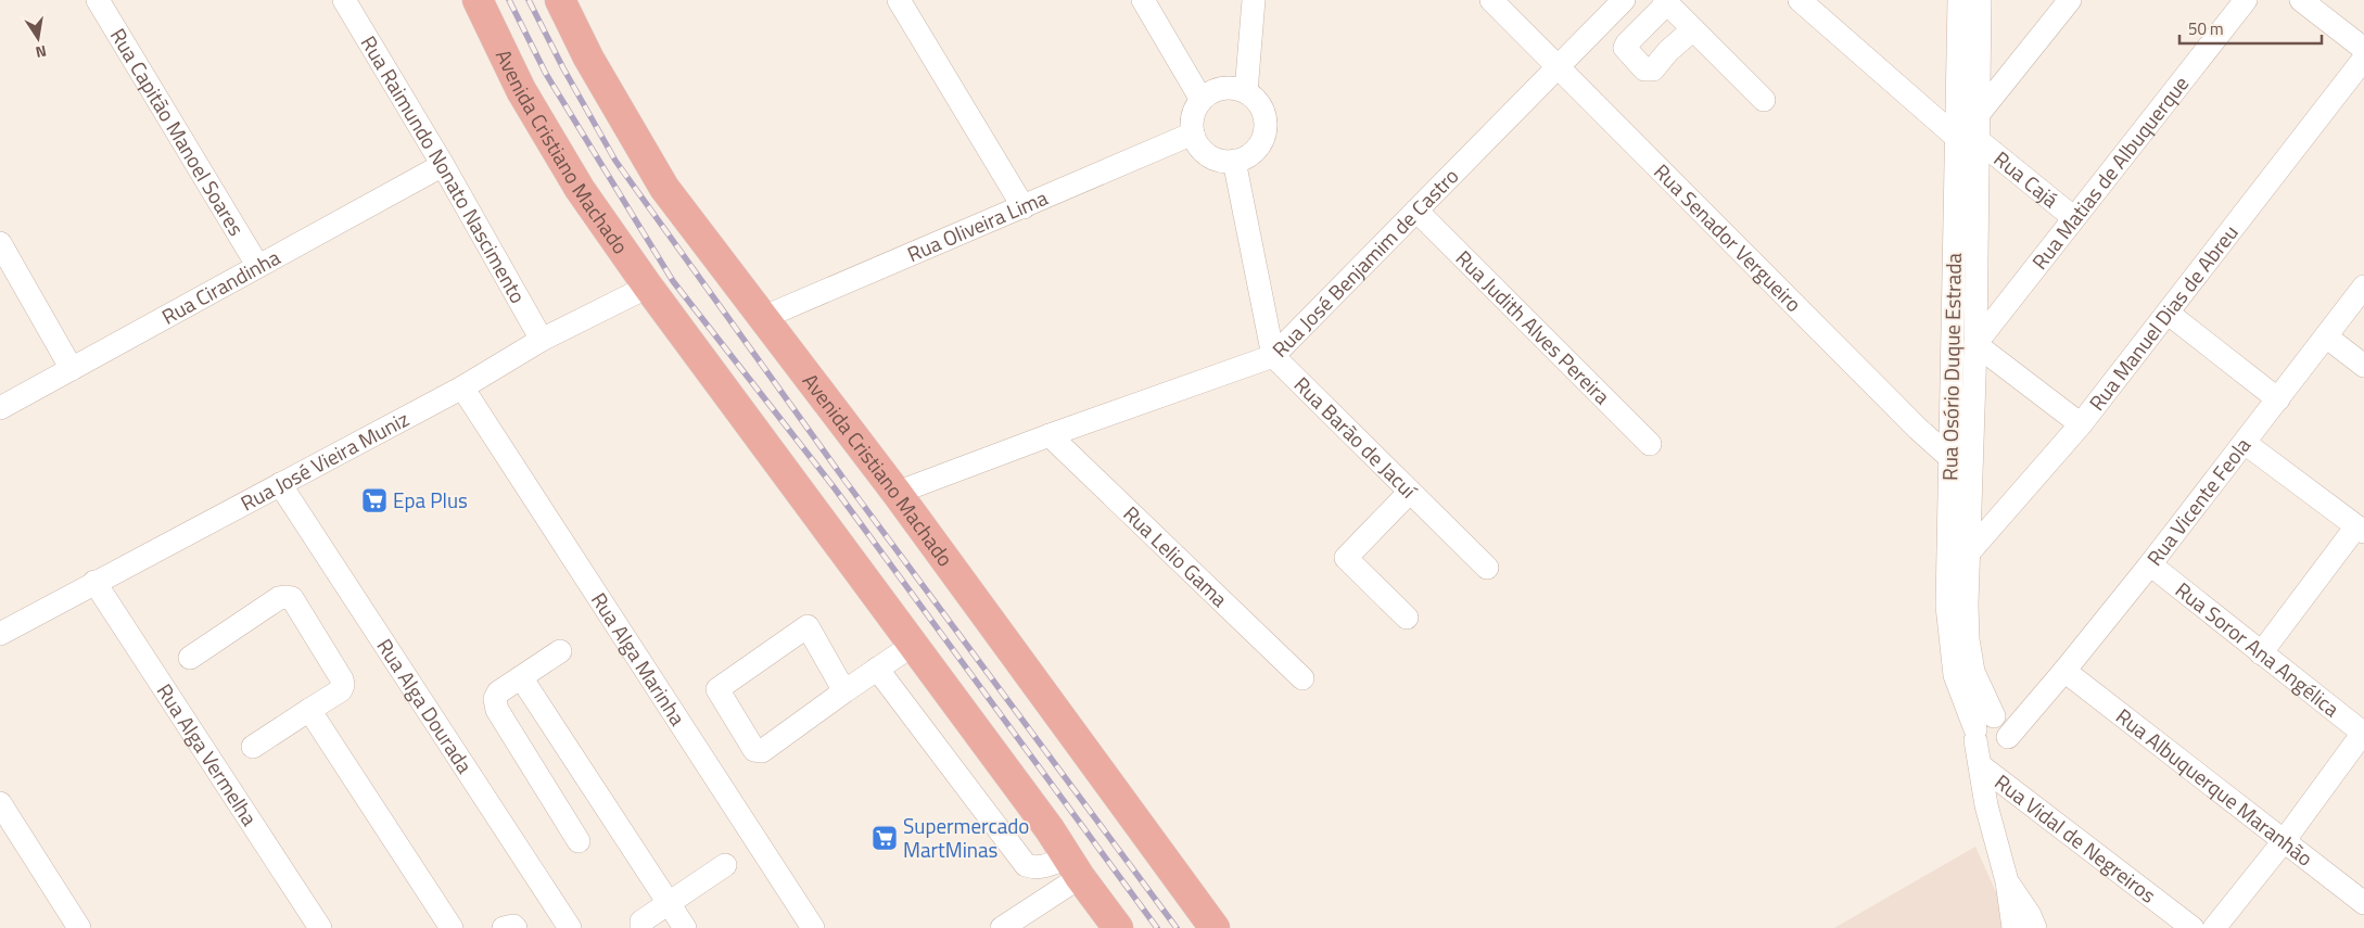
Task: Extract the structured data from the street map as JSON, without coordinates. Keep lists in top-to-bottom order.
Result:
{
  "streets": {
    "highway": ["Avenida Cristiano Machado"],
    "street": [
      "Rua Capitão Manoel Soares",
      "Rua Raimundo Nonato Nascimento",
      "Rua Matias de Albuquerque",
      "Rua Cajá",
      "Rua Oliveira Lima",
      "Rua Senador Vergueiro",
      "Rua José Benjamim de Castro",
      "Rua Cirandinha",
      "Rua Manuel Dias de Abreu",
      "Rua Judith Alves Pereira",
      "Rua Osório Duque Estrada",
      "Rua Barão de Jacuí",
      "Rua José Vieira Muniz",
      "Rua Vicente Feola",
      "Rua Lelio Gama",
      "Rua Soror Ana Angélica",
      "Rua Alga Marinha",
      "Rua Alga Dourada",
      "Rua Alga Vermelha",
      "Rua Albuquerque Maranhão",
      "Rua Vidal de Negreiros"
    ]
  },
  "crossings": [
    ["Rua Capitão Manoel Soares", "Rua Cirandinha"],
    ["Avenida Cristiano Machado", "Rua Oliveira Lima"],
    ["Avenida Cristiano Machado", "Rua José Benjamim de Castro"],
    ["Avenida Cristiano Machado", "Rua José Vieira Muniz"],
    ["Rua Raimundo Nonato Nascimento", "Rua Cirandinha"],
    ["Rua Raimundo Nonato Nascimento", "Rua José Vieira Muniz"],
    ["Rua Matias de Albuquerque", "Rua Cajá"],
    ["Rua Matias de Albuquerque", "Rua Osório Duque Estrada"],
    ["Rua Cajá", "Rua Osório Duque Estrada"],
    ["Rua Senador Vergueiro", "Rua José Benjamim de Castro"],
    ["Rua Senador Vergueiro", "Rua Osório Duque Estrada"],
    ["Rua José Benjamim de Castro", "Rua Judith Alves Pereira"],
    ["Rua José Benjamim de Castro", "Rua Barão de Jacuí"],
    ["Rua José Benjamim de Castro", "Rua Lelio Gama"],
    ["Rua Manuel Dias de Abreu", "Rua Osório Duque Estrada"],
    ["Rua Osório Duque Estrada", "Rua Vicente Feola"],
    ["Rua Osório Duque Estrada", "Rua Vidal de Negreiros"],
    ["Rua José Vieira Muniz", "Rua Alga Marinha"],
    ["Rua José Vieira Muniz", "Rua Alga Dourada"],
    ["Rua José Vieira Muniz", "Rua Alga Vermelha"],
    ["Rua Vicente Feola", "Rua Soror Ana Angélica"],
    ["Rua Vicente Feola", "Rua Albuquerque Maranhão"]
  ],
  "places": {
    "supermarket": ["Epa Plus", "Supermercado MartMinas"]
  },
  "scale_bar": "50 m",
  "north": "bottom"
}
